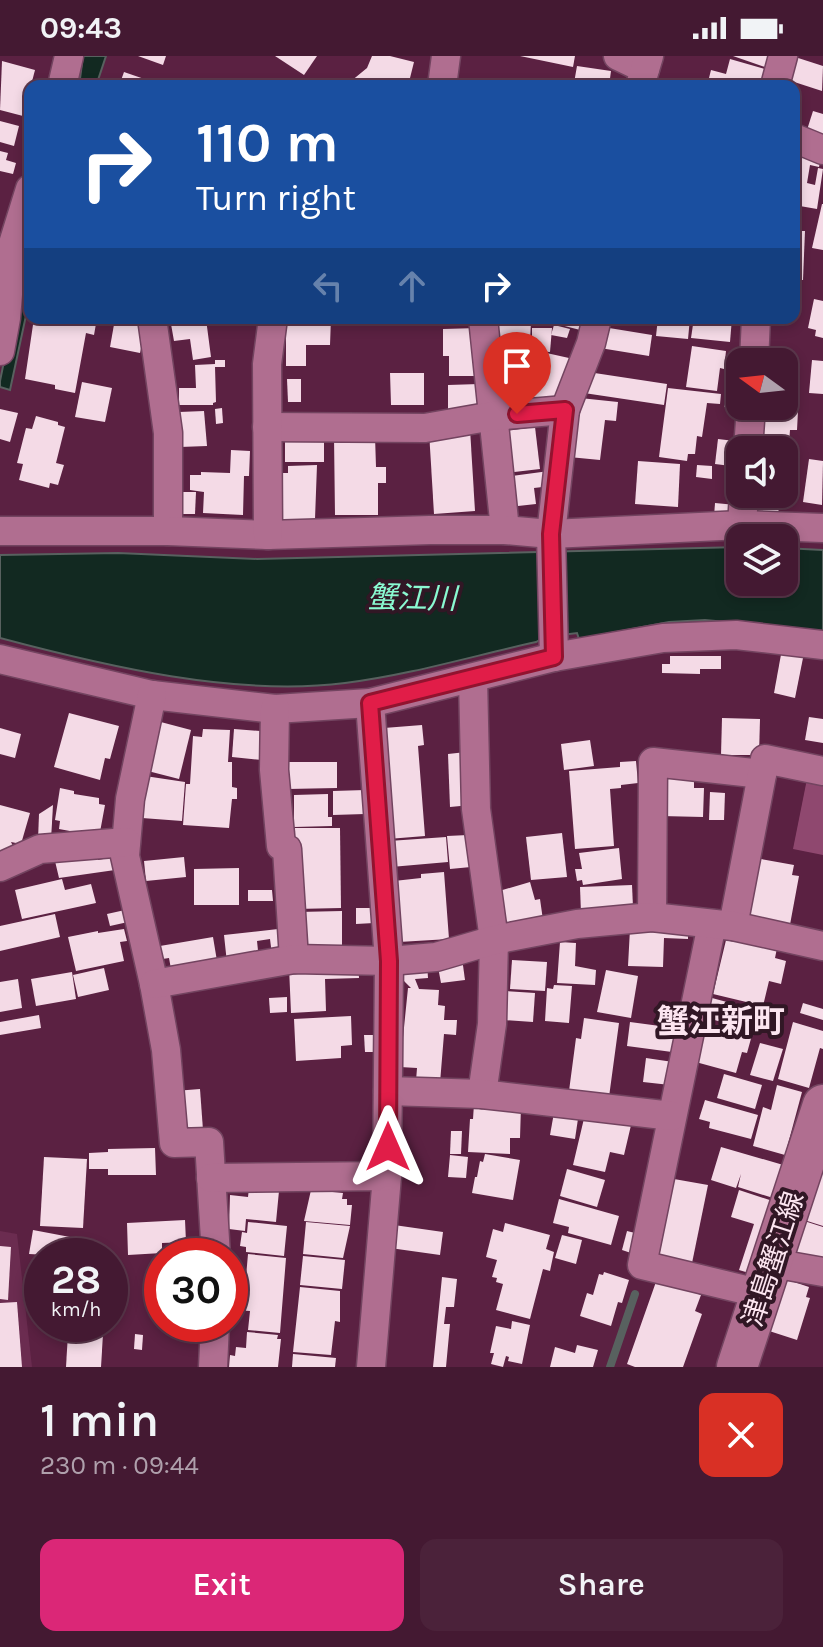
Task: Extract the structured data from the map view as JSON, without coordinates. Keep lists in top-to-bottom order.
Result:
{
  "streets": {
    "main road": ["津島蟹江線"]
  },
  "districts": ["蟹江新町"],
  "water": ["蟹江川"],
  "north": "left",
  "page": {
    "status": "09:43",
    "turn": ["110 m", "Turn right"],
    "speed": "28 km/h",
    "limit": "30",
    "heading": ["1 min", "230 m · 09:44"],
    "buttons": ["Exit", "Share"]
  }
}
